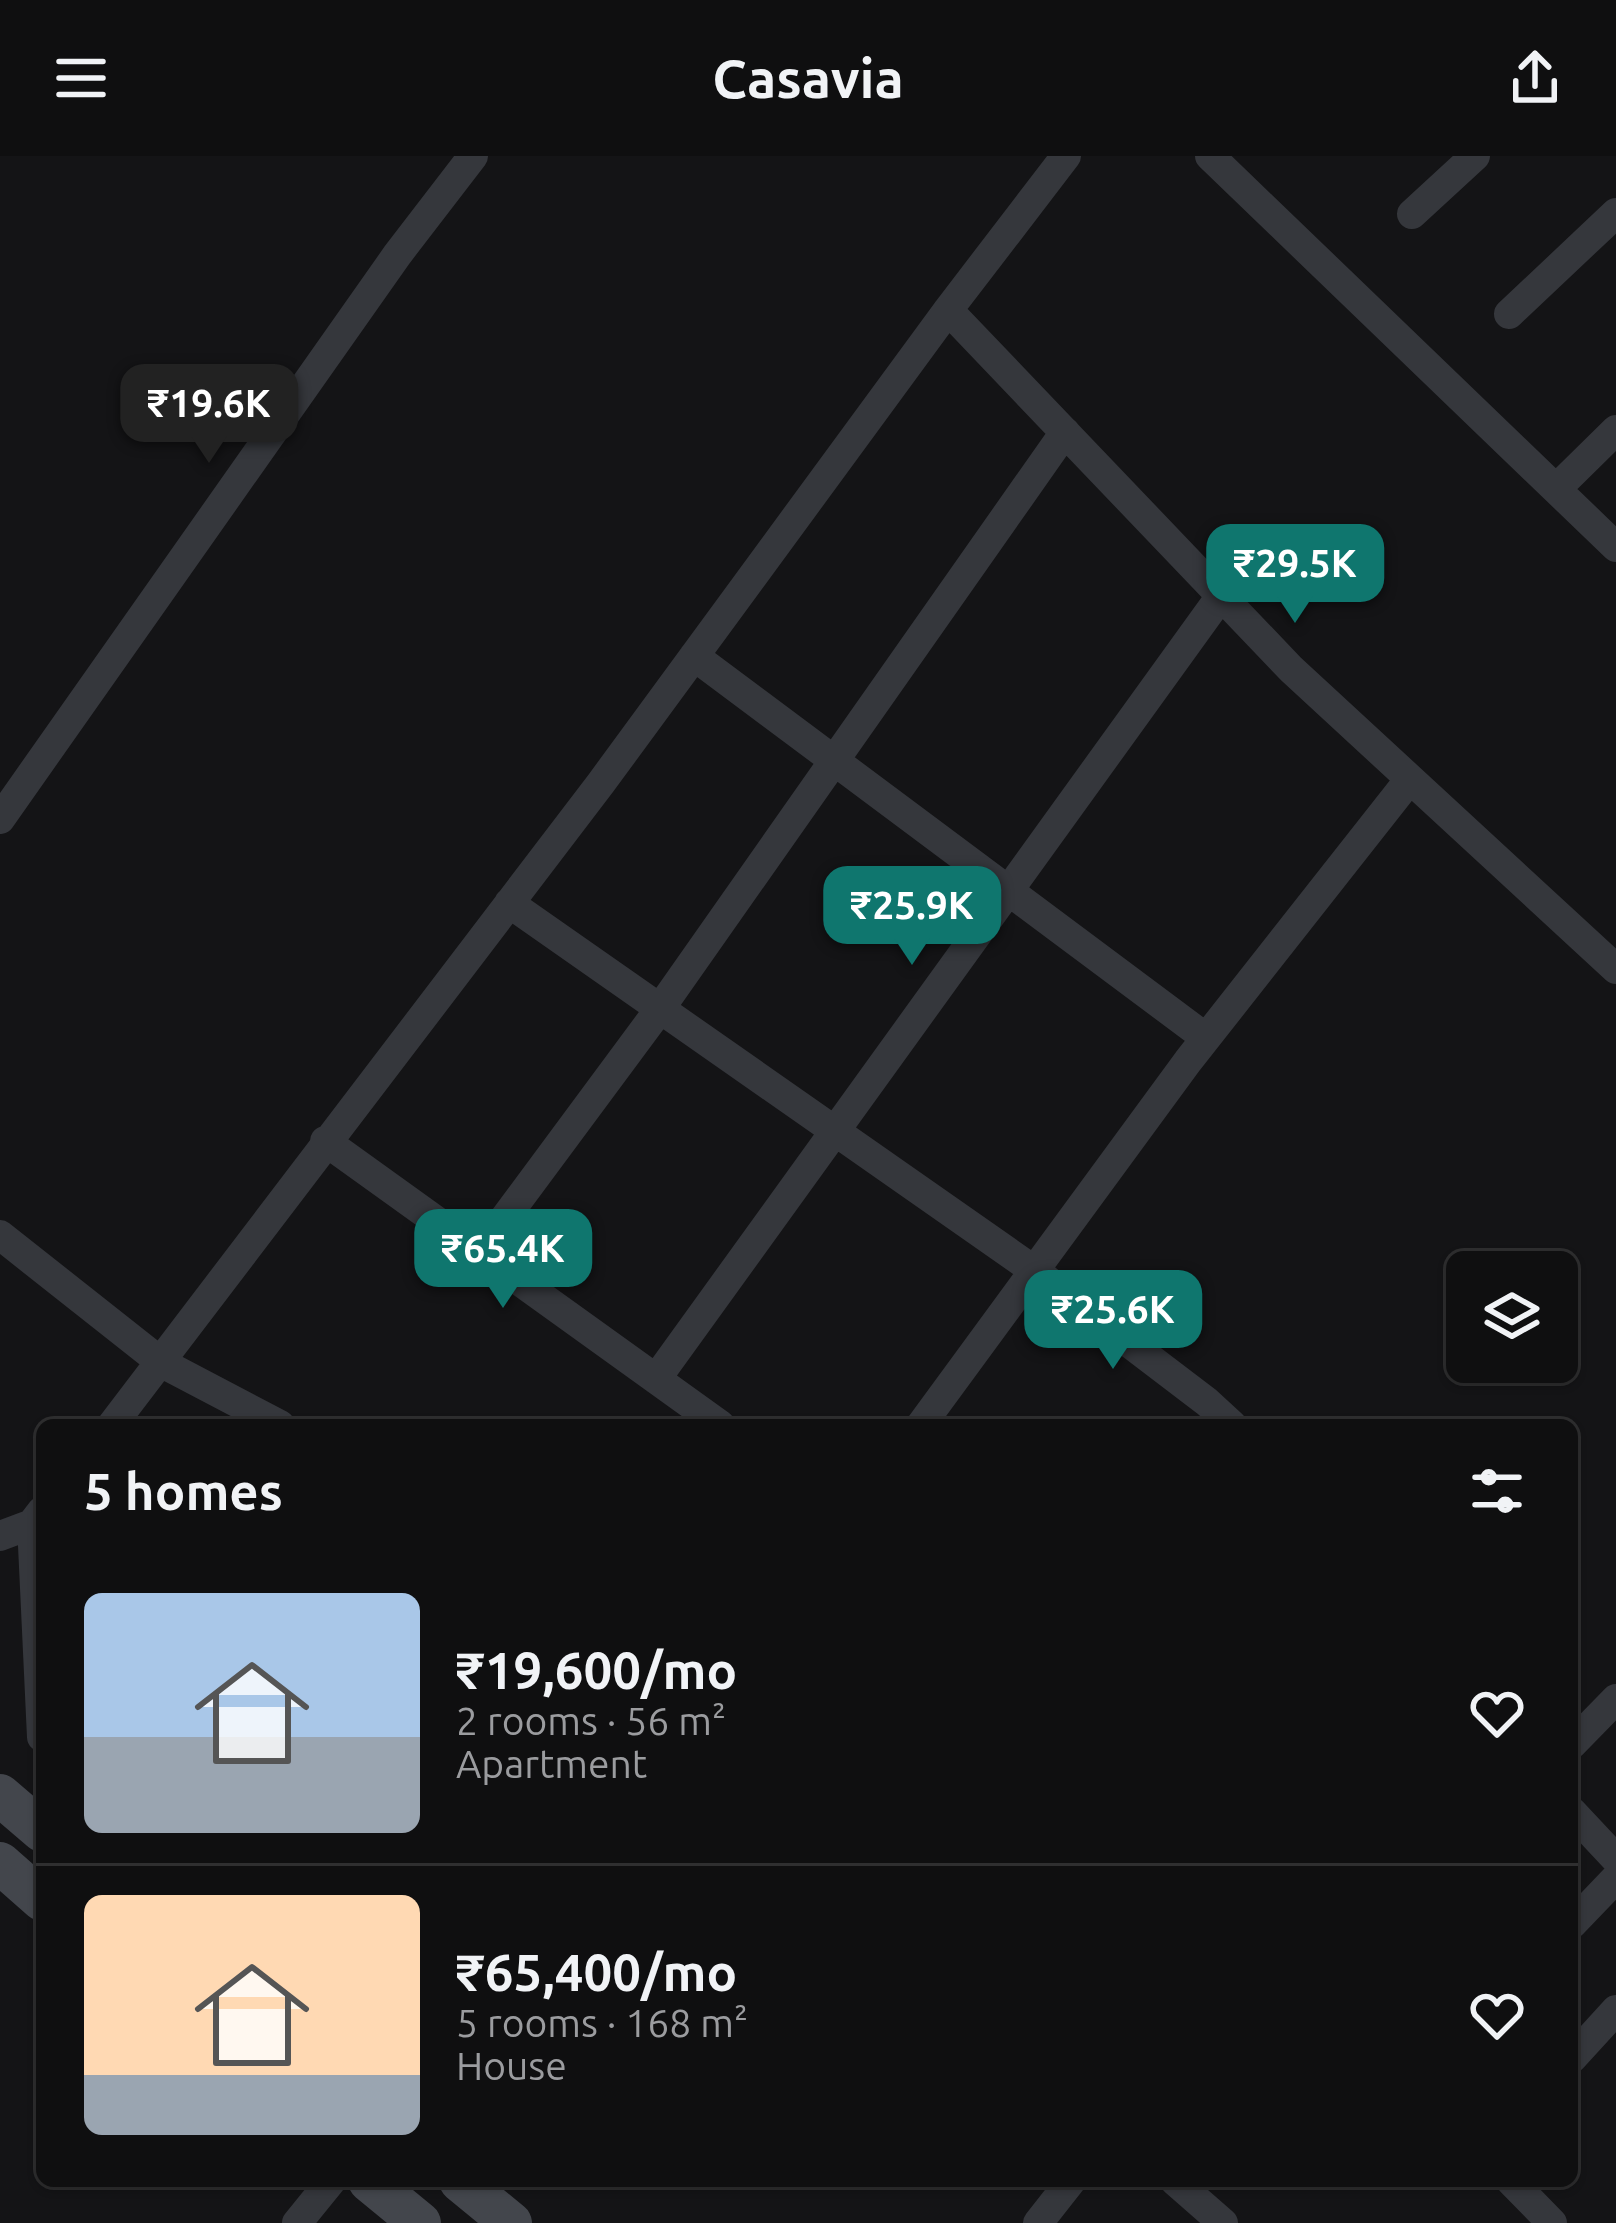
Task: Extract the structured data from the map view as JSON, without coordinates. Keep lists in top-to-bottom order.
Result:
{
  "page": {
    "header": "Casavia",
    "price": [
      "₹19.6K",
      "₹29.5K",
      "₹25.9K",
      "₹65.4K",
      "₹25.6K"
    ],
    "heading": "5 homes",
    "list": [
      {
        "name": "₹19,600/mo",
        "note": "2 rooms · 56 m² · Apartment"
      },
      {
        "name": "₹65,400/mo",
        "note": "5 rooms · 168 m² · House"
      }
    ]
  }
}
